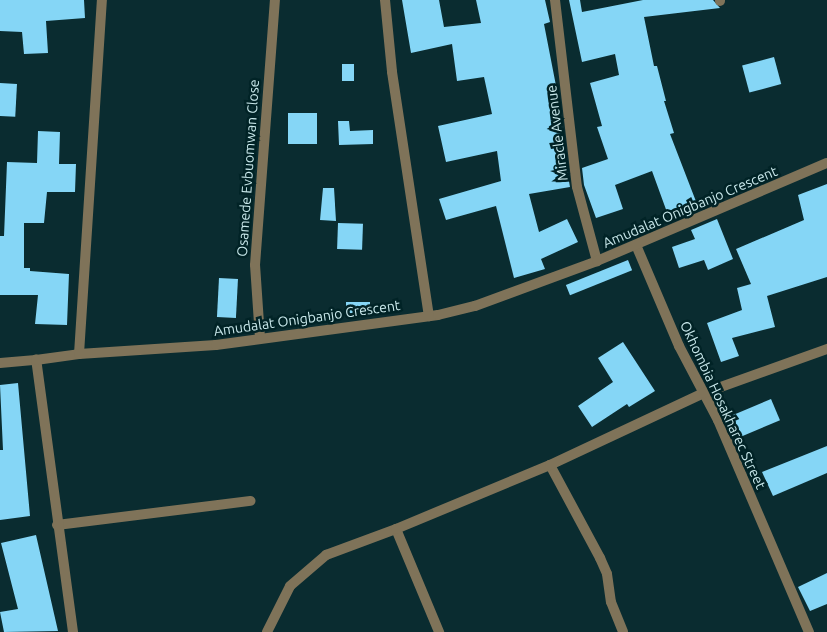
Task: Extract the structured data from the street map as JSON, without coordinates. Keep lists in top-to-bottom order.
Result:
{
  "streets": {
    "street": [
      "Miracle Avenue",
      "Osamede Evbuomwan Close",
      "Amudalat Onigbanjo Crescent",
      "Okhombia Hosakharec Street"
    ]
  },
  "crossings": [
    ["Miracle Avenue", "Amudalat Onigbanjo Crescent"],
    ["Osamede Evbuomwan Close", "Amudalat Onigbanjo Crescent"],
    ["Amudalat Onigbanjo Crescent", "Okhombia Hosakharec Street"]
  ]
}
